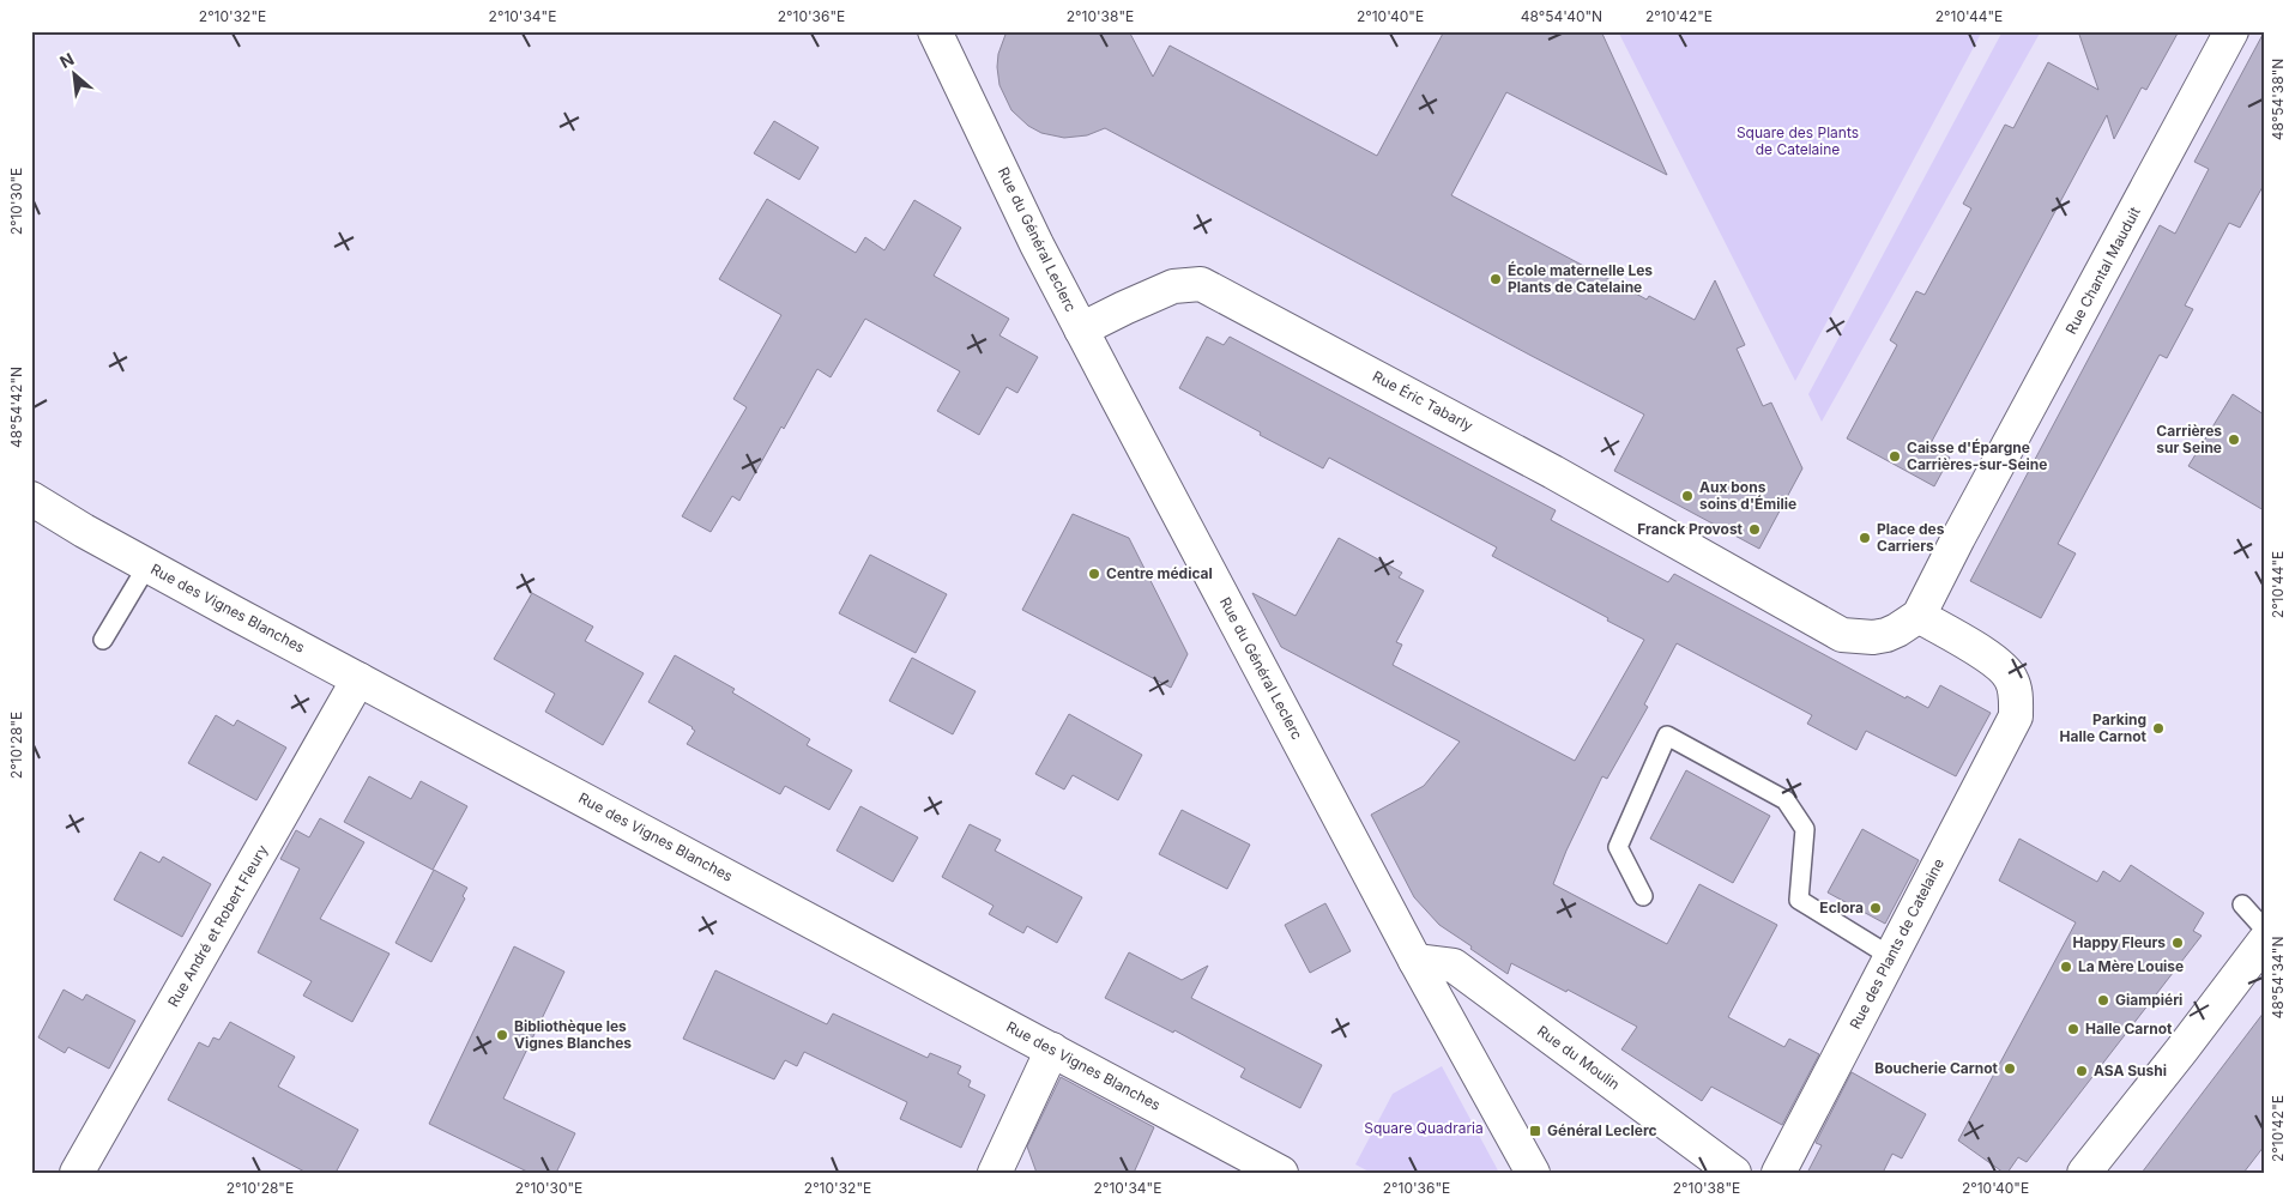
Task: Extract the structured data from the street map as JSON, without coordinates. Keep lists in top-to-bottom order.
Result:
{
  "streets": {
    "street": [
      "Rue du Général Leclerc",
      "Rue Chantal Mauduit",
      "Rue Éric Tabarly",
      "Rue des Vignes Blanches",
      "Rue André et Robert Fleury",
      "Rue des Plants de Catelaine",
      "Rue du Moulin"
    ]
  },
  "crossings": [
    ["Rue du Général Leclerc", "Rue Éric Tabarly"],
    ["Rue du Général Leclerc", "Rue du Moulin"],
    ["Rue Chantal Mauduit", "Rue Éric Tabarly"],
    ["Rue Chantal Mauduit", "Rue des Plants de Catelaine"],
    ["Rue Éric Tabarly", "Rue des Plants de Catelaine"],
    ["Rue des Vignes Blanches", "Rue André et Robert Fleury"]
  ],
  "parks": ["Square des Plants de Catelaine", "Square Quadraria"],
  "places": {
    "other": [
      "École maternelle Les Plants de Catelaine",
      "Carrières sur Seine",
      "Caisse d'Épargne Carrières-sur-Seine",
      "Aux bons soins d'Émilie",
      "Franck Provost",
      "Place des Carriers",
      "Centre médical",
      "Parking Halle Carnot",
      "Eclora",
      "Happy Fleurs",
      "La Mère Louise",
      "Giampiéri",
      "Halle Carnot",
      "Bibliothèque les Vignes Blanches",
      "Boucherie Carnot",
      "ASA Sushi"
    ],
    "transit": ["Général Leclerc"]
  },
  "north": "top left",
  "coordinates": [
    "2°10'32\"E",
    "2°10'34\"E",
    "2°10'36\"E",
    "2°10'38\"E",
    "2°10'40\"E",
    "48°54'40\"N",
    "2°10'42\"E",
    "2°10'44\"E",
    "48°54'38\"N",
    "2°10'30\"E",
    "48°54'42\"N",
    "2°10'28\"E",
    "48°54'34\"N"
  ]
}
